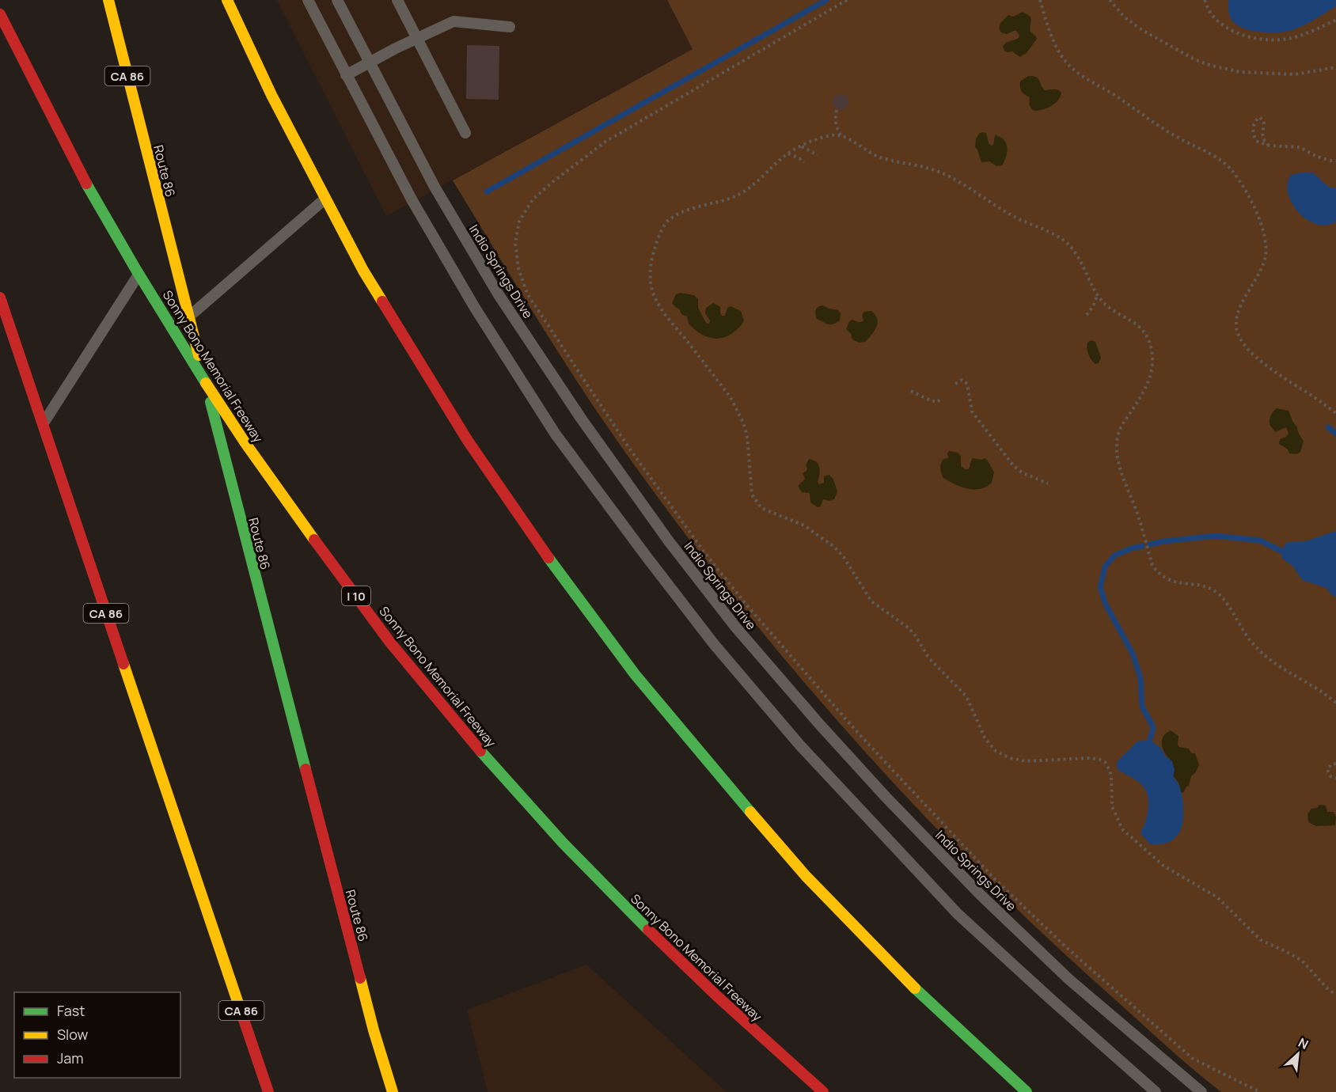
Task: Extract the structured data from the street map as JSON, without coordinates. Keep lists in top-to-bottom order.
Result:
{
  "streets": {
    "highway": [
      "CA 86",
      "Route 86",
      "Sonny Bono Memorial Freeway",
      "I 10"
    ],
    "lane": ["Indio Springs Drive"]
  },
  "legend": ["Fast", "Slow", "Jam"],
  "north": "top right"
}
